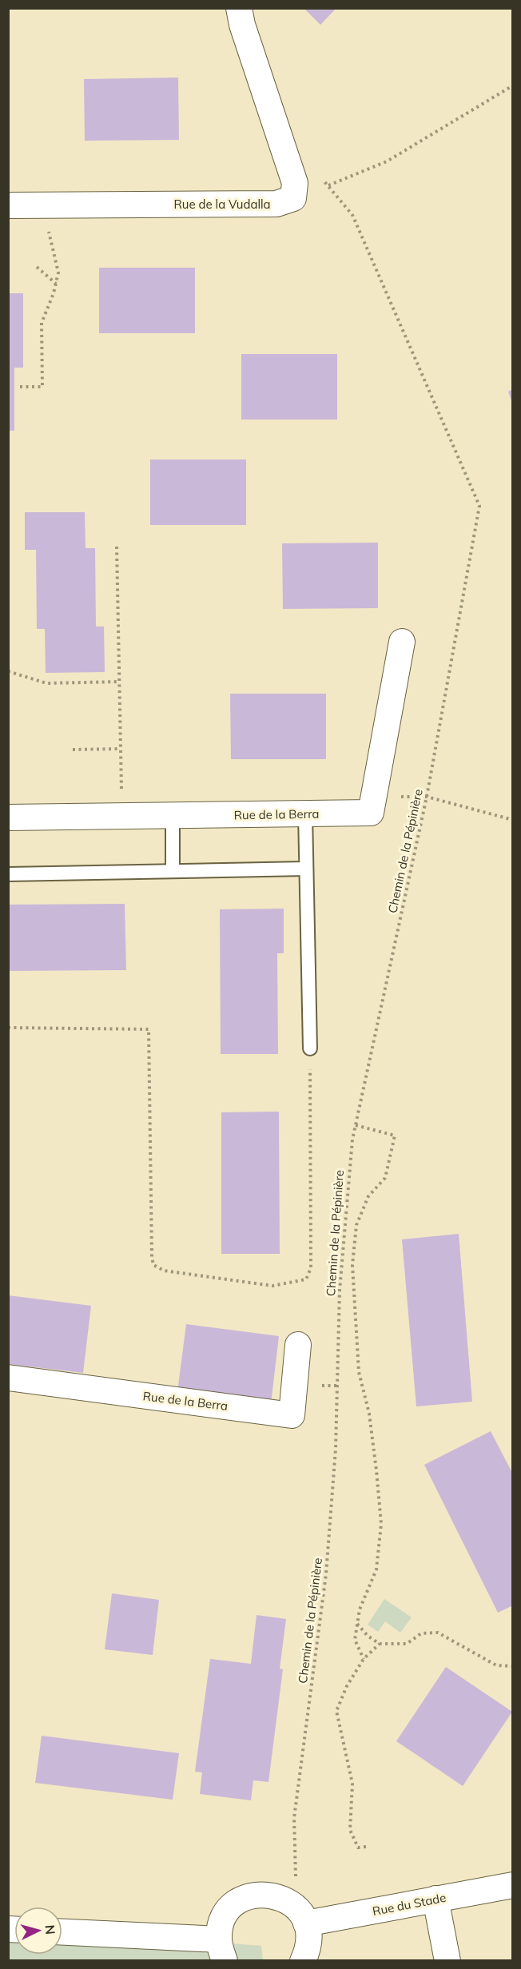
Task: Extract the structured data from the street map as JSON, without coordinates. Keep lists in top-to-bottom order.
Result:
{
  "streets": {
    "street": ["Rue de la Vudalla", "Rue de la Berra", "Rue du Stade"],
    "path": ["Chemin de la Pépinière"]
  },
  "north": "right"
}
